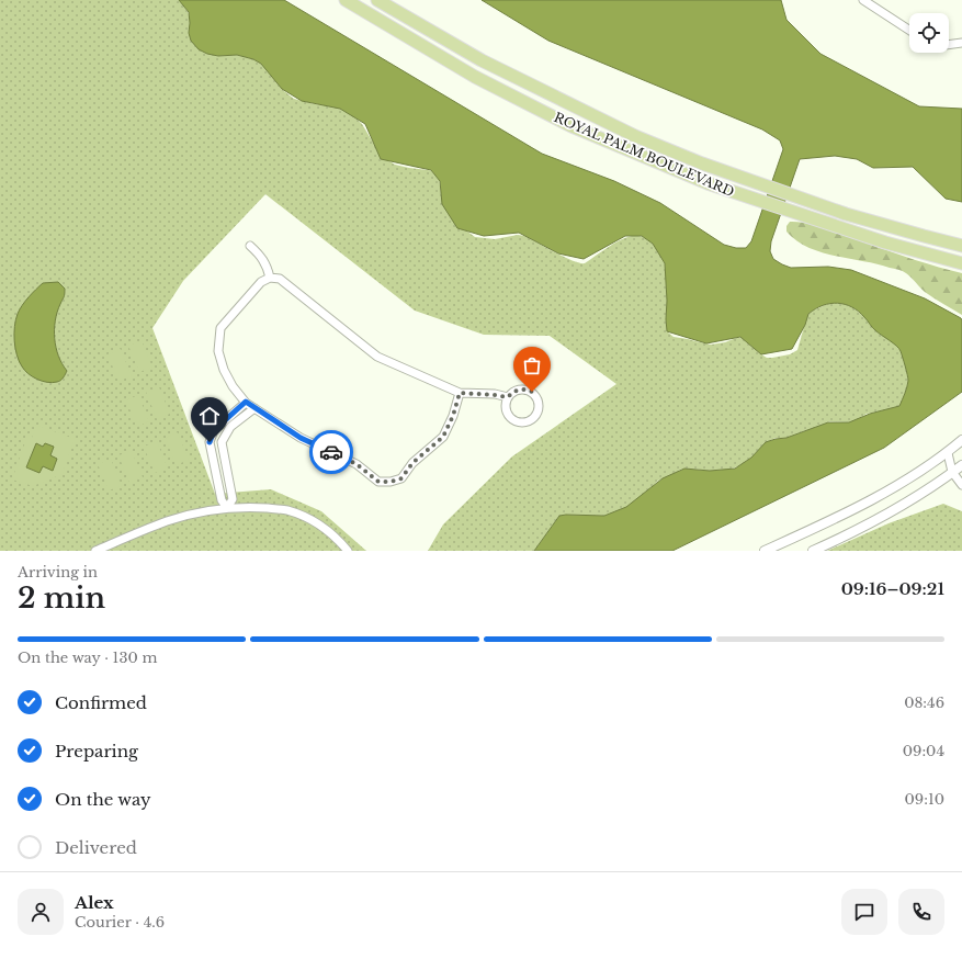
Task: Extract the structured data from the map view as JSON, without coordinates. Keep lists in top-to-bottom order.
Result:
{
  "streets": {
    "main road": ["ROYAL PALM BOULEVARD"]
  },
  "page": {
    "heading": ["2 min", "Arriving in", "09:16–09:21"],
    "panel": ["Alex", "Courier · 4.6"],
    "bar": "On the way · 130 m",
    "list": [
      ["Confirmed", "08:46"],
      ["Preparing", "09:04"],
      ["On the way", "09:10"],
      "Delivered"
    ]
  }
}
